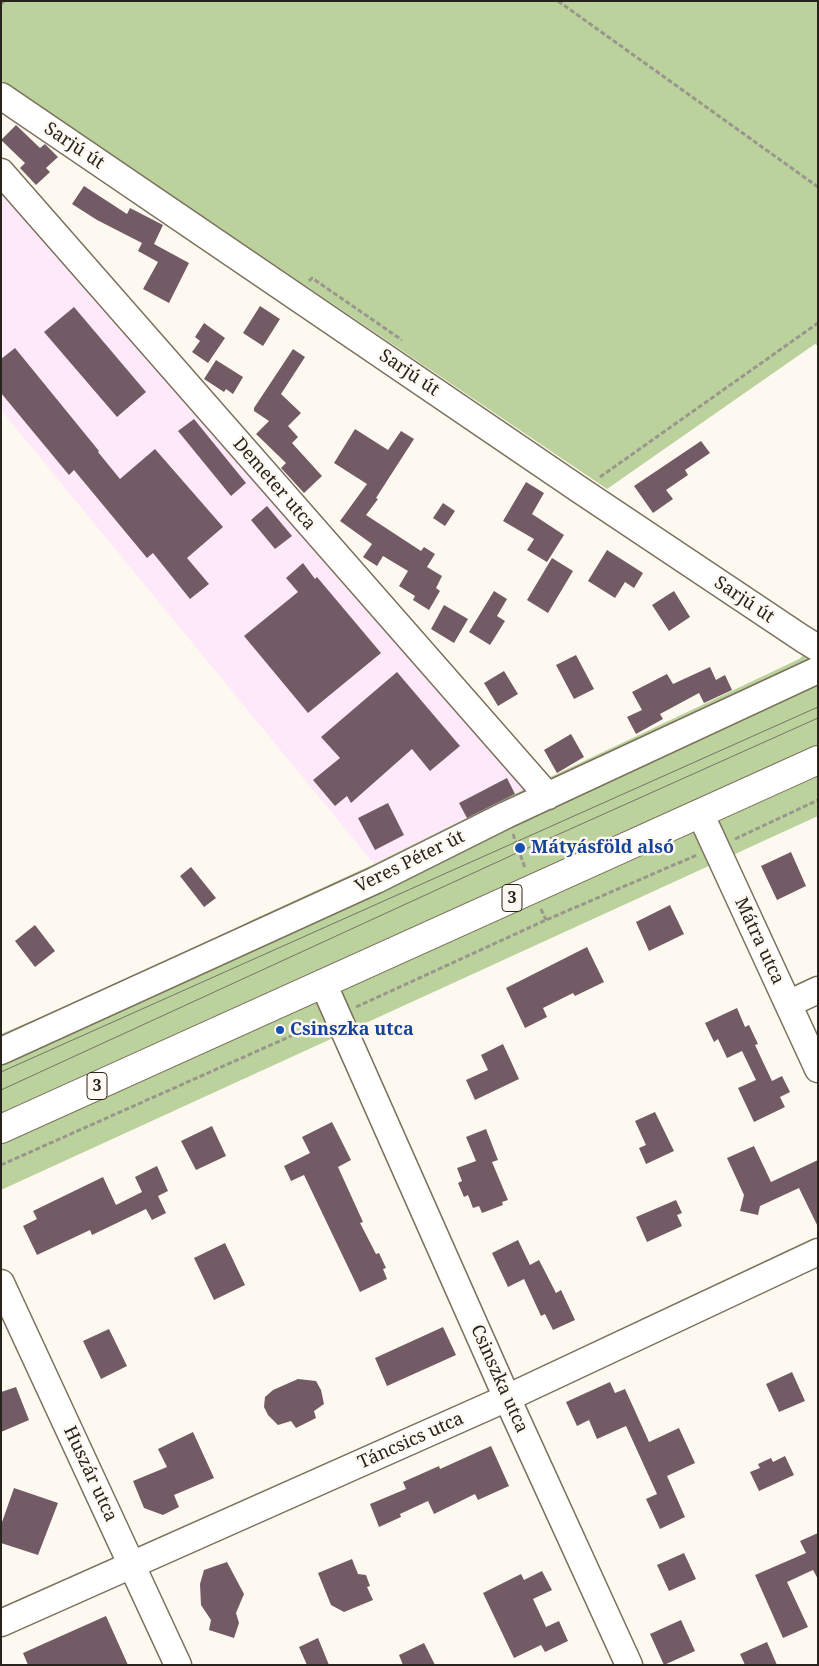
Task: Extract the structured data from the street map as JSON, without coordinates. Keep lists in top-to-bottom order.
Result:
{
  "streets": {
    "main road": ["3"],
    "street": [
      "Sarjú út",
      "Demeter utca",
      "Veres Péter út",
      "Mátra utca",
      "Csinszka utca",
      "Táncsics utca",
      "Huszár utca"
    ]
  },
  "crossings": [
    ["Demeter utca", "Veres Péter út"],
    ["3", "Mátra utca"],
    ["3", "Csinszka utca"],
    ["Csinszka utca", "Táncsics utca"],
    ["Táncsics utca", "Huszár utca"]
  ],
  "places": ["Mátyásföld alsó", "Csinszka utca"]
}
